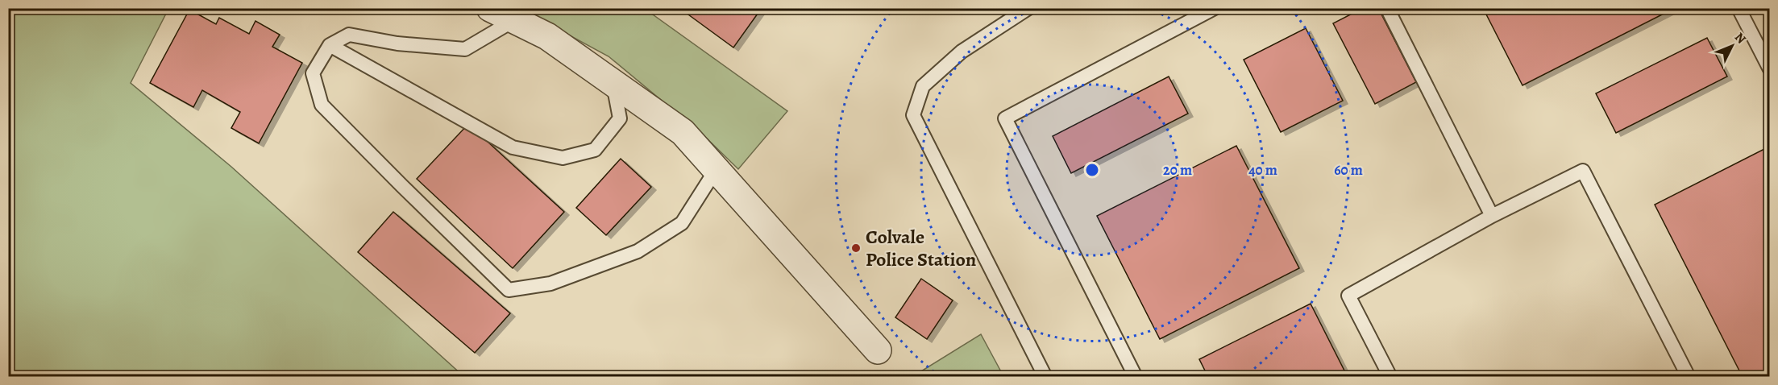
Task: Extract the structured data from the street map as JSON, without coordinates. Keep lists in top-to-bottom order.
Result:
{
  "places": ["Colvale Police Station"],
  "north": "top right",
  "rings": ["20 m", "40 m", "60 m"]
}
